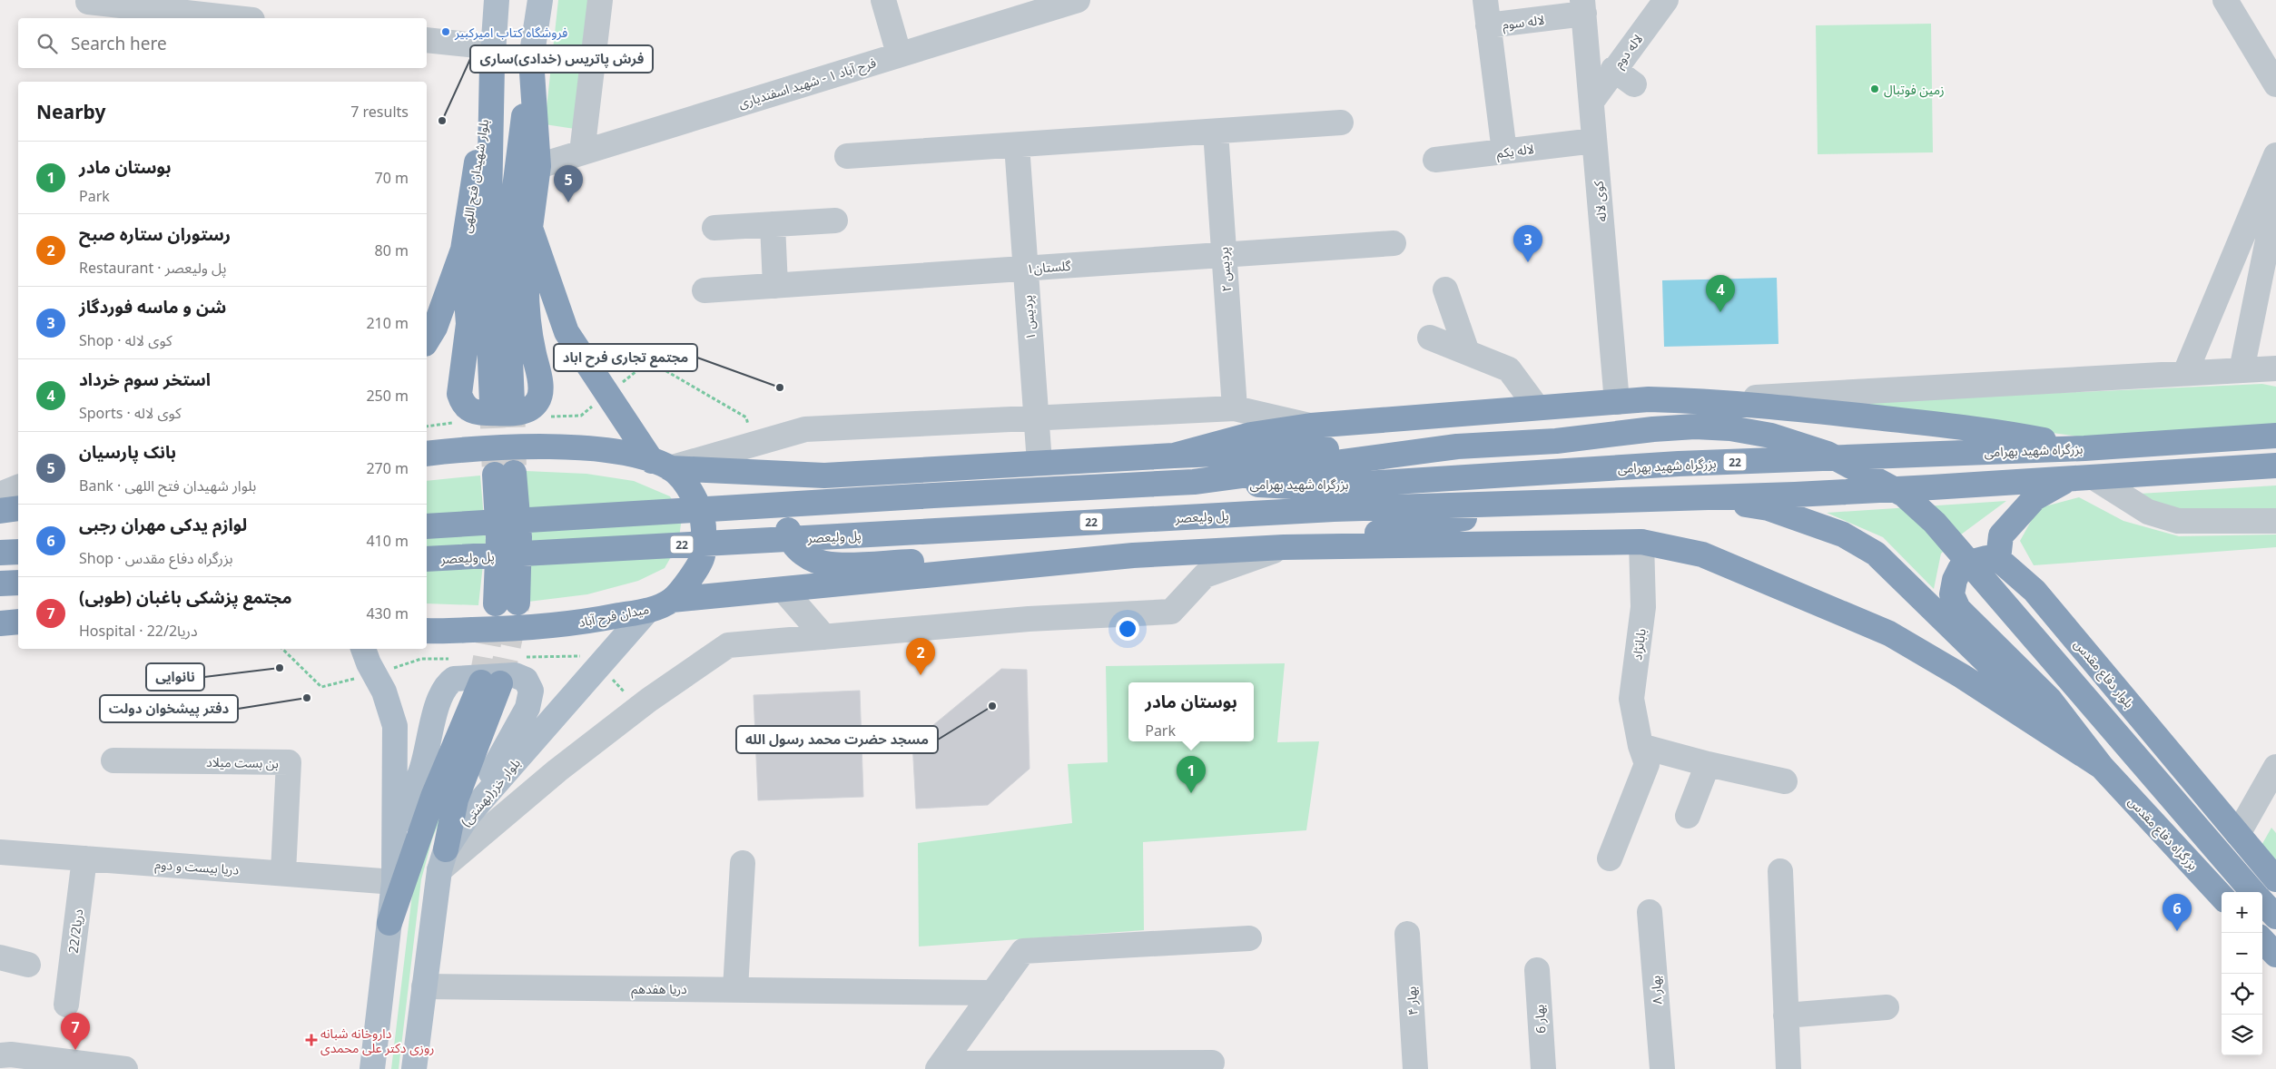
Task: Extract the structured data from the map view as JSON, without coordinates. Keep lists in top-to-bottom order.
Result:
{
  "streets": {
    "highway": [
      "بلوار شهیدان فتح اللهی",
      "بزرگراه شهید بهرامی",
      "22",
      "پل ولیعصر",
      "میدان فرح آباد",
      "بلوار دفاع مقدس",
      "بزرگراه دفاع مقدس"
    ],
    "main road": ["بلوار خزر(بهشتی)"],
    "street": [
      "لاله سوم",
      "لاله دوم",
      "فرح آباد ۱ - شهید اسفندیاری",
      "لاله یکم",
      "کوی لاله",
      "گلستان۱",
      "پردیس ۲",
      "پردیس ۱",
      "بابانژاد",
      "بن بست میلاد",
      "دریا بیست و دوم",
      "دریا22/2",
      "دریا هفدهم",
      "بهار ۸",
      "بهار ۴",
      "بهار 6"
    ]
  },
  "crossings": [
    ["لاله سوم", "کوی لاله"],
    ["لاله دوم", "کوی لاله"],
    ["لاله یکم", "کوی لاله"],
    ["گلستان۱", "پردیس ۲"],
    ["گلستان۱", "پردیس ۱"],
    ["بزرگراه شهید بهرامی", "22"],
    ["بزرگراه شهید بهرامی", "پل ولیعصر"],
    ["میدان فرح آباد", "بلوار خزر(بهشتی)"],
    ["بن بست میلاد", "دریا بیست و دوم"],
    ["بلوار خزر(بهشتی)", "دریا هفدهم"],
    ["دریا بیست و دوم", "دریا22/2"]
  ],
  "places": {
    "other": [
      "فروشگاه کتاب امیرکبیر",
      "زمین فوتبال",
      "فرش پاتریس (خدادی)ساری",
      "مجتمع تجاری فرح اباد",
      "نانوایی",
      "دفتر پیشخوان دولت",
      "مسجد حضرت محمد رسول الله"
    ],
    "health": ["داروخانه شبانه روزی دکتر علی محمدی"]
  },
  "page": {
    "search": "Search here",
    "heading": ["Nearby", "7 results"],
    "list": [
      {
        "mark": "1",
        "name": "بوستان مادر",
        "note": "Park",
        "value": "70 m"
      },
      {
        "mark": "2",
        "name": "رستوران ستاره صبح",
        "note": "Restaurant · پل ولیعصر",
        "value": "80 m"
      },
      {
        "mark": "3",
        "name": "شن و ماسه فوردگاز",
        "note": "Shop · کوی لاله",
        "value": "210 m"
      },
      {
        "mark": "4",
        "name": "استخر سوم خرداد",
        "note": "Sports · کوی لاله",
        "value": "250 m"
      },
      {
        "mark": "5",
        "name": "بانک پارسیان",
        "note": "Bank · بلوار شهیدان فتح اللهی",
        "value": "270 m"
      },
      {
        "mark": "6",
        "name": "لوازم یدکی مهران رجبی",
        "note": "Shop · بزرگراه دفاع مقدس",
        "value": "410 m"
      },
      {
        "mark": "7",
        "name": "مجتمع پزشکی باغبان (طوبی)",
        "note": "Hospital · دریا22/2",
        "value": "430 m"
      }
    ],
    "pins": [
      "5",
      "3",
      "4",
      "2",
      "1",
      "6",
      "7"
    ],
    "popup": ["بوستان مادر", "Park"],
    "map_buttons": ["+", "−"]
  }
}
